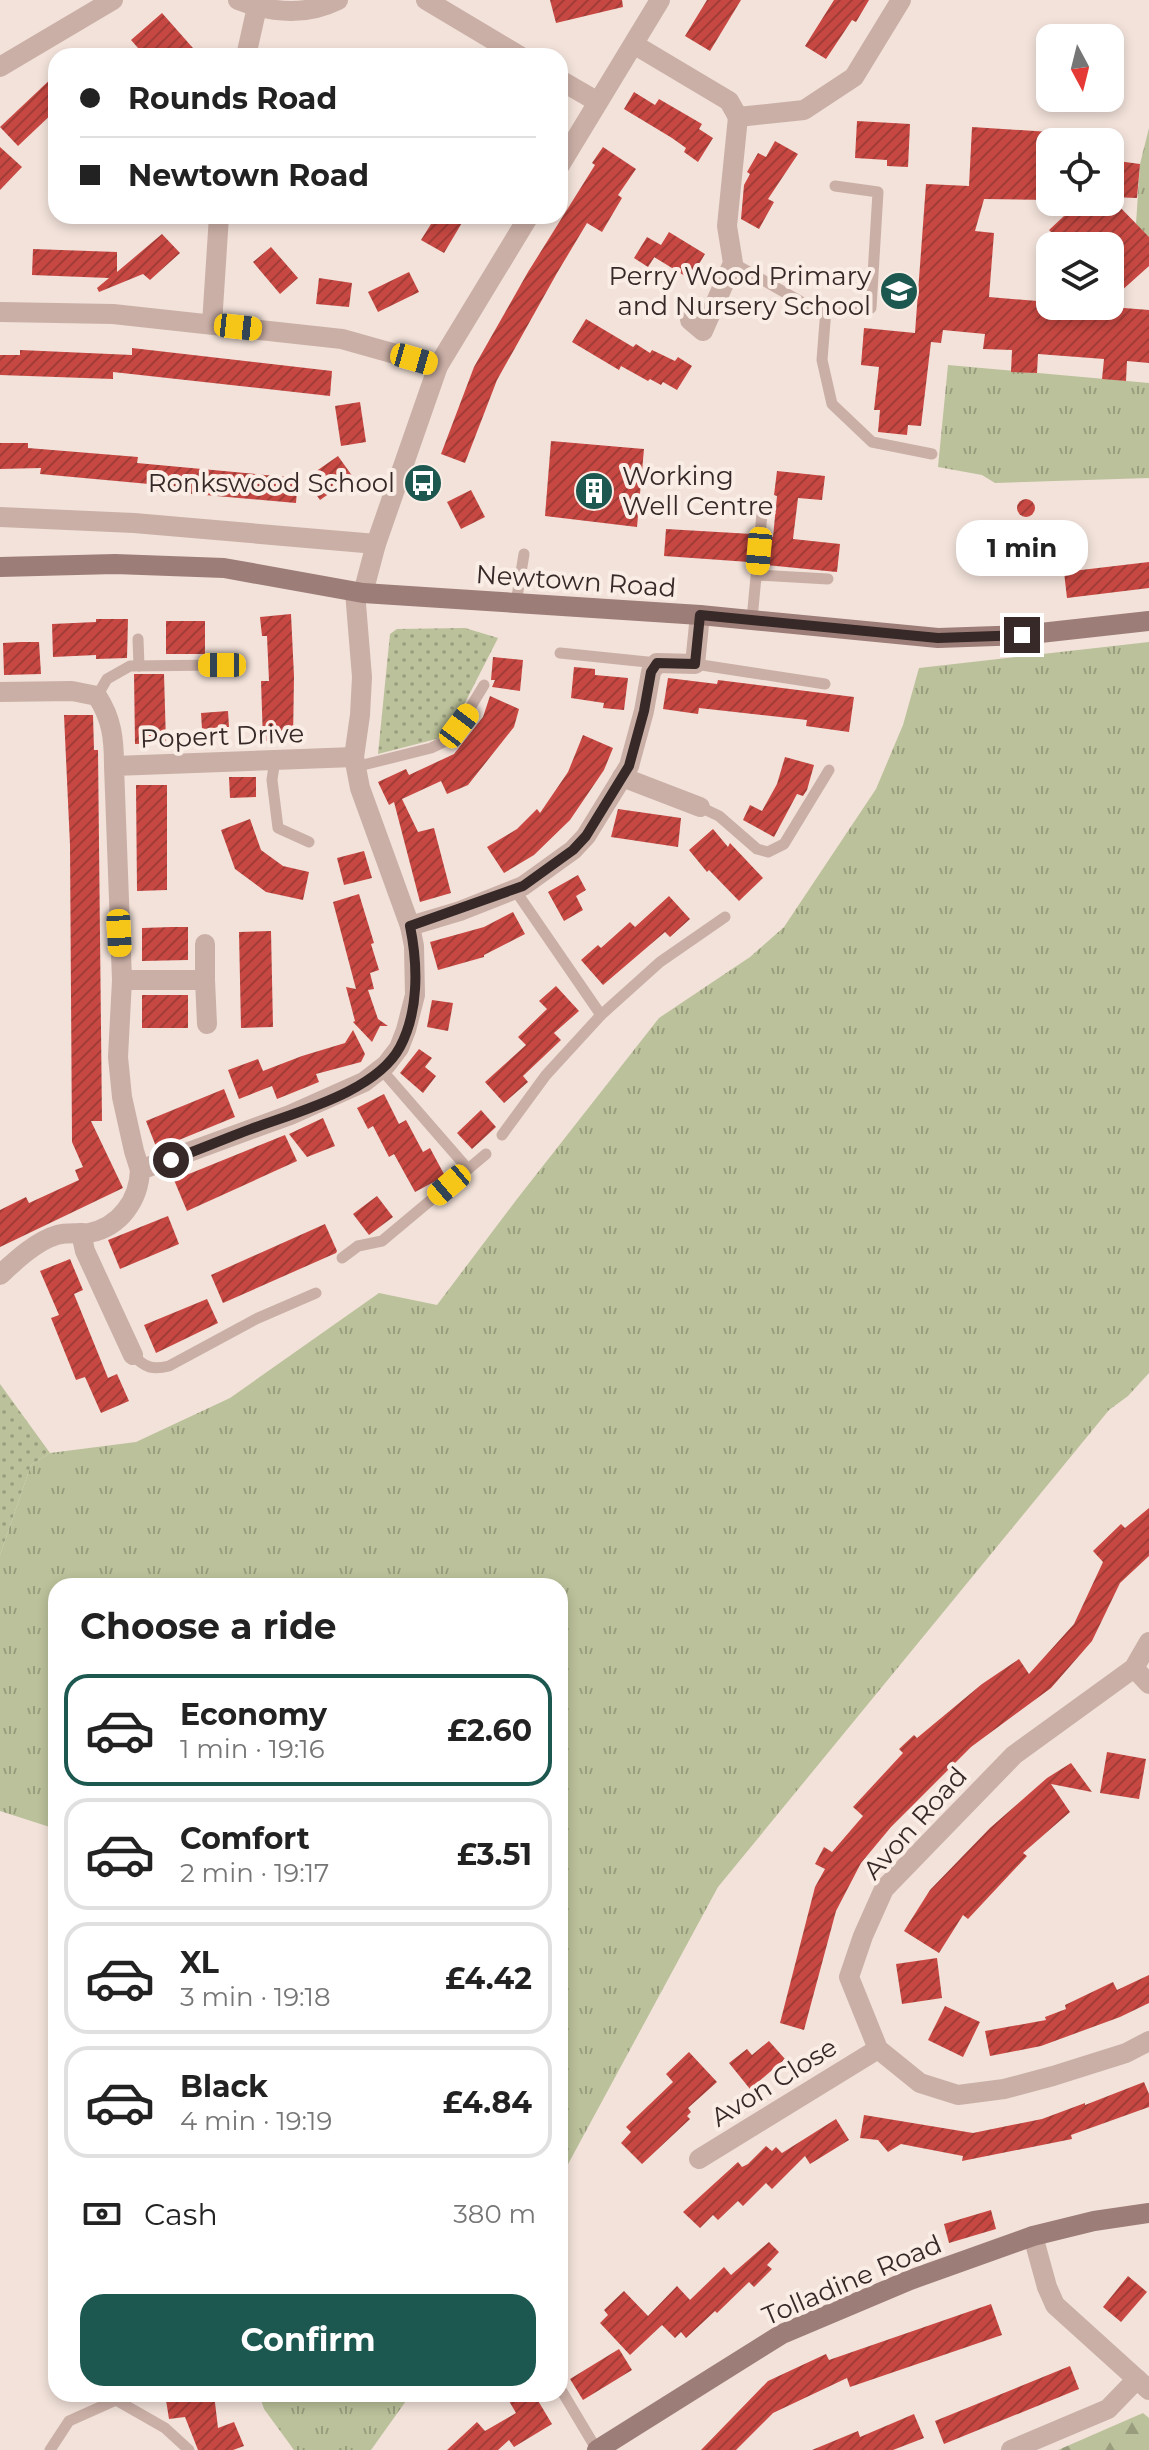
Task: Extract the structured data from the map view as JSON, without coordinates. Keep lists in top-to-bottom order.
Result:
{
  "streets": {
    "main road": ["Newtown Road", "Tolladine Road"],
    "street": ["Popert Drive", "Avon Road", "Avon Close"]
  },
  "crossings": [
    ["Avon Road", "Avon Close"]
  ],
  "places": {
    "school or university": ["Perry Wood Primary and Nursery School"],
    "bus stop": ["Ronkswood School"],
    "building": ["Working Well Centre"]
  },
  "north": "bottom",
  "page": {
    "banner": ["Rounds Road", "Newtown Road"],
    "bubble": "1 min",
    "heading": "Choose a ride",
    "list": [
      {
        "name": "Economy",
        "note": "1 min · 19:16",
        "value": "£2.60"
      },
      {
        "name": "Comfort",
        "note": "2 min · 19:17",
        "value": "£3.51"
      },
      {
        "name": "XL",
        "note": "3 min · 19:18",
        "value": "£4.42"
      },
      {
        "name": "Black",
        "note": "4 min · 19:19",
        "value": "£4.84"
      }
    ],
    "pay": ["Cash", "380 m"],
    "buttons": "Confirm"
  }
}
